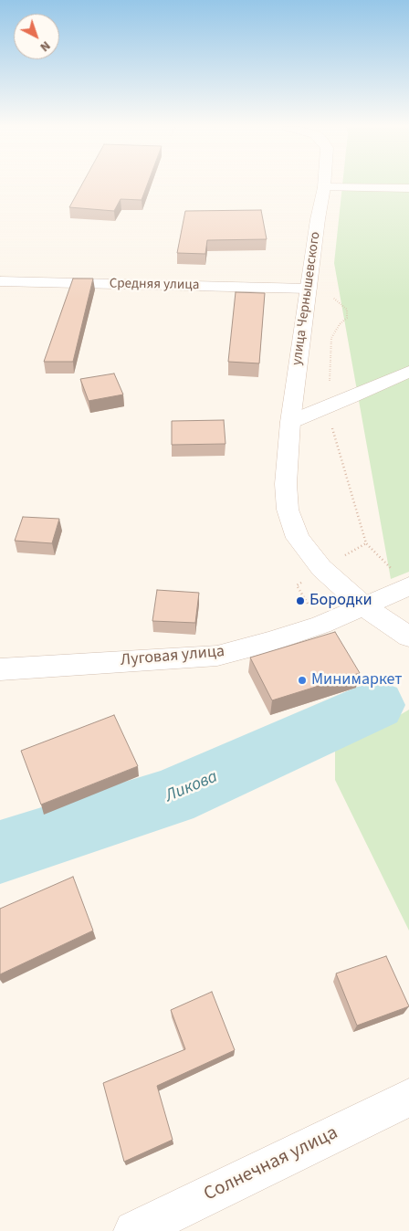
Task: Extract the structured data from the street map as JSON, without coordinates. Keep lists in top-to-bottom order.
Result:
{
  "streets": {
    "street": [
      "Средняя улица",
      "улица Чернышевского",
      "Луговая улица",
      "Солнечная улица"
    ]
  },
  "crossings": [
    ["Средняя улица", "улица Чернышевского"],
    ["улица Чернышевского", "Луговая улица"]
  ],
  "water": ["Ликова"],
  "places": ["Бородки", "Минимаркет"],
  "north": "bottom right"
}
